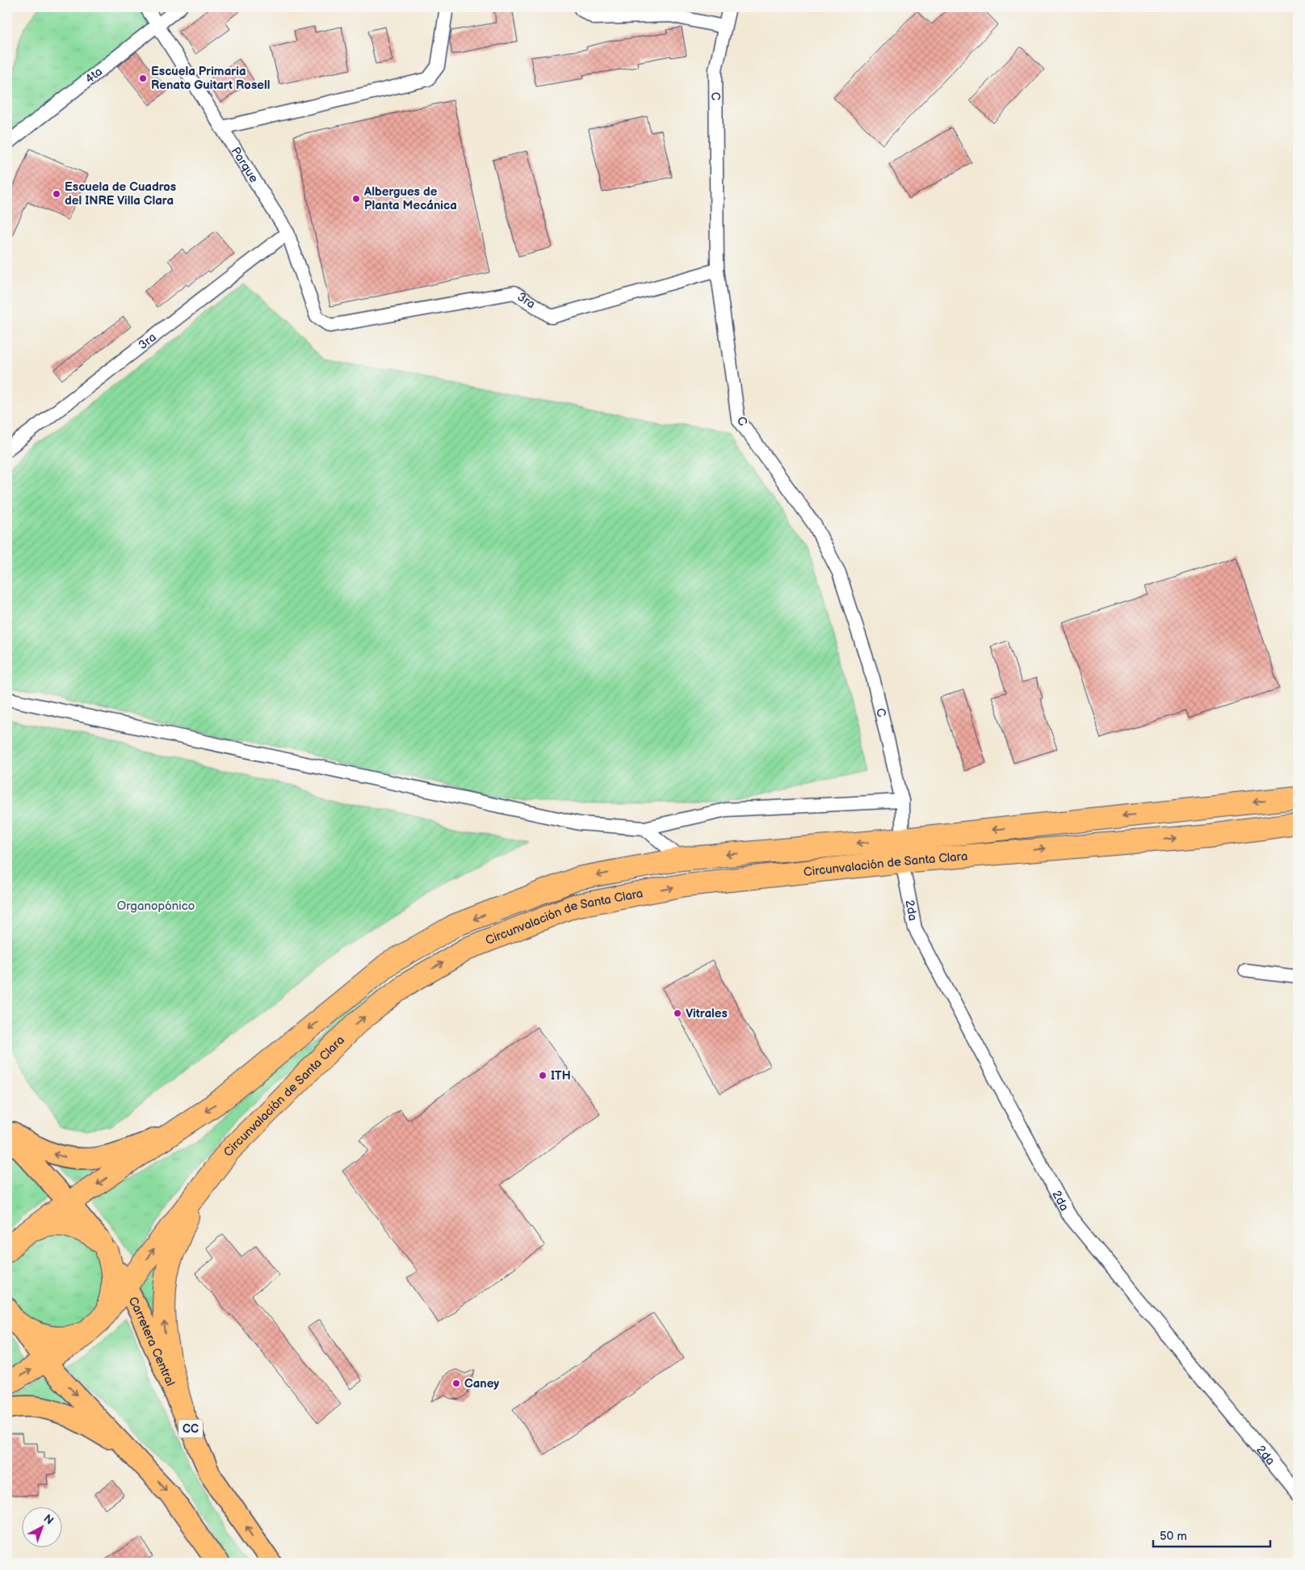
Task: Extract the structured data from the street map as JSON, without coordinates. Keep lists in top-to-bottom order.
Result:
{
  "streets": {
    "highway": ["Circunvalación de Santa Clara"],
    "main road": ["Carretera Central", "CC"],
    "street": [
      "4ta",
      "C",
      "Parque",
      "3ra",
      "2da"
    ]
  },
  "crossings": [
    ["4ta", "Parque"],
    ["C", "3ra"],
    ["C", "Circunvalación de Santa Clara"],
    ["C", "2da"],
    ["Parque", "3ra"],
    ["Circunvalación de Santa Clara", "2da"],
    ["Circunvalación de Santa Clara", "Carretera Central"]
  ],
  "parks": ["Organopónico"],
  "places": [
    "Escuela Primaria Renato Guitart Rosell",
    "Escuela de Cuadros del INRE Villa Clara",
    "Albergues de Planta Mecánica",
    "Vitrales",
    "ITH",
    "Caney"
  ],
  "scale_bar": "50 m",
  "north": "top right"
}
